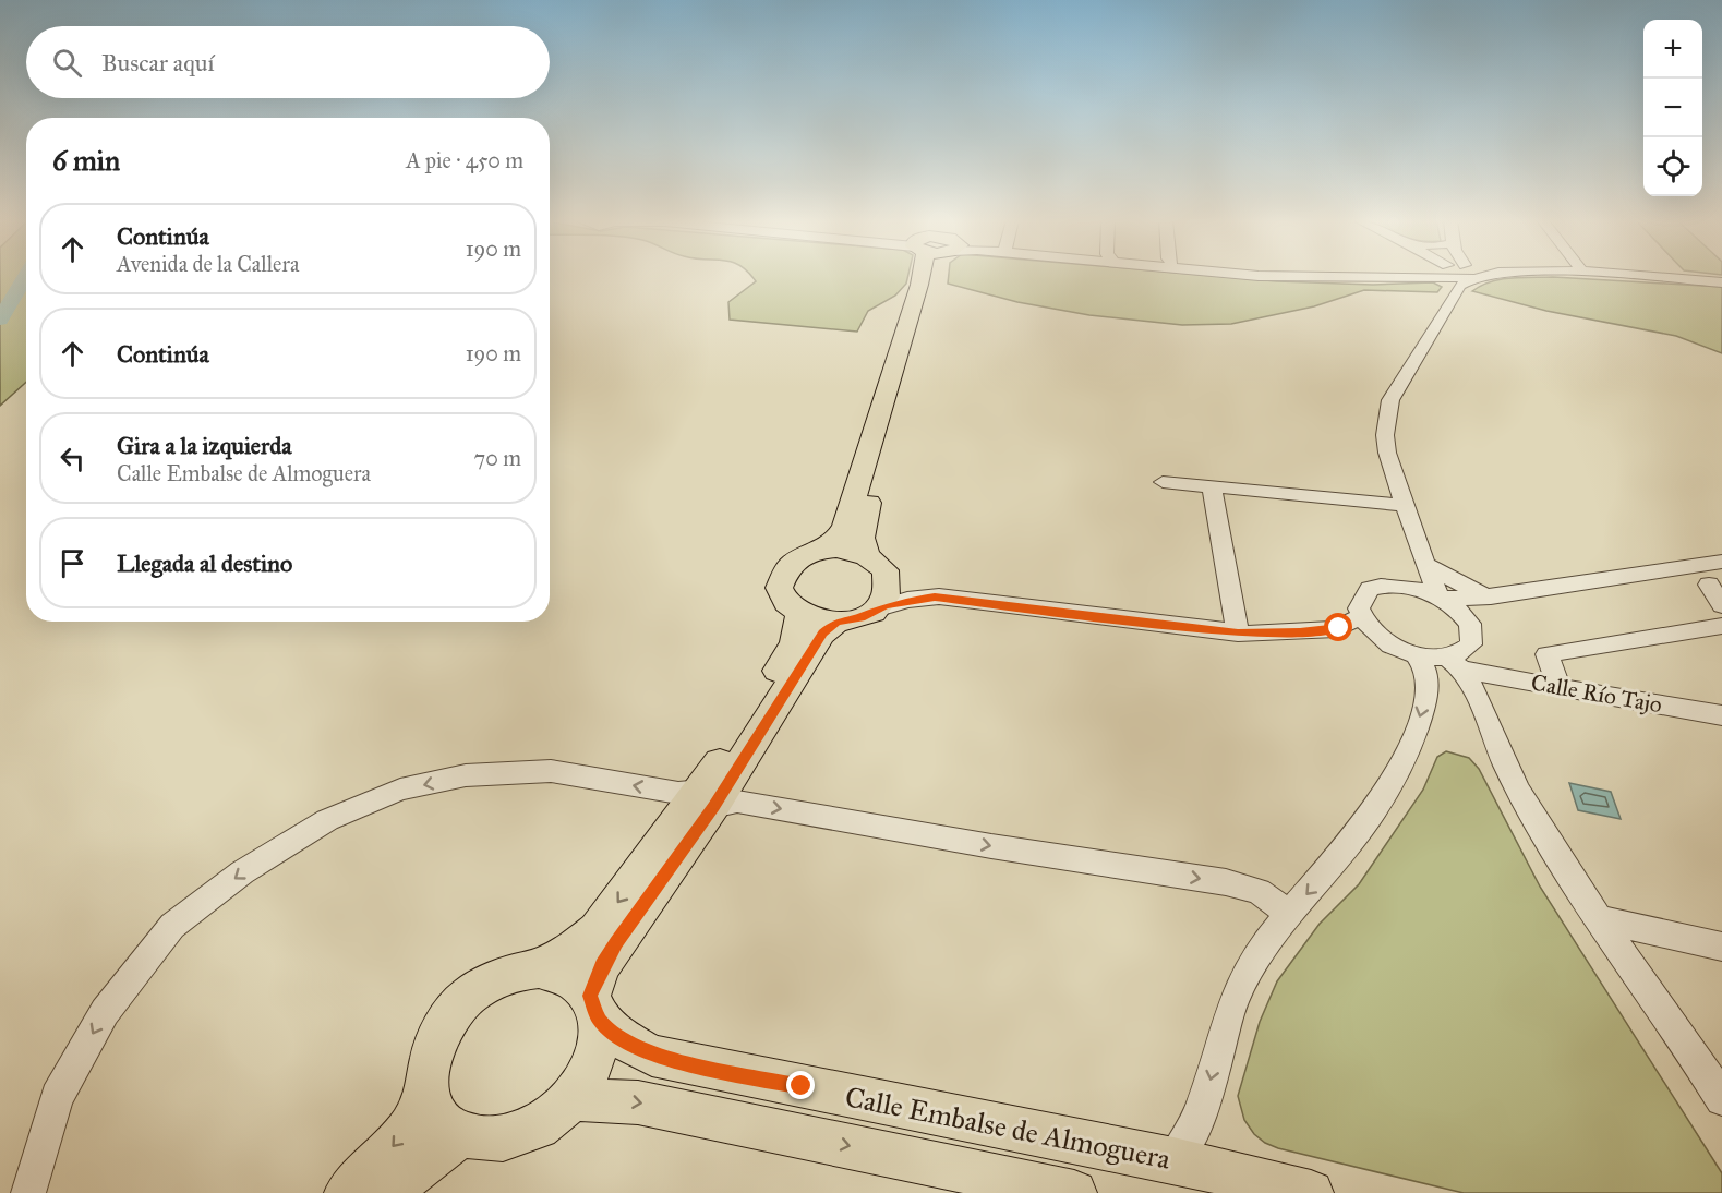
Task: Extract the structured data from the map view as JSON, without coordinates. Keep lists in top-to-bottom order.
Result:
{
  "streets": {
    "main road": ["Calle Embalse de Almoguera"],
    "street": ["Calle Río Tajo"]
  },
  "page": {
    "map_buttons": ["+", "−"],
    "search": "Buscar aquí",
    "heading": ["6 min", "A pie · 450 m"],
    "list": [
      ["Continúa", "Avenida de la Callera", "190 m"],
      ["Continúa", "190 m"],
      ["Gira a la izquierda", "Calle Embalse de Almoguera", "70 m"],
      "Llegada al destino"
    ]
  }
}
